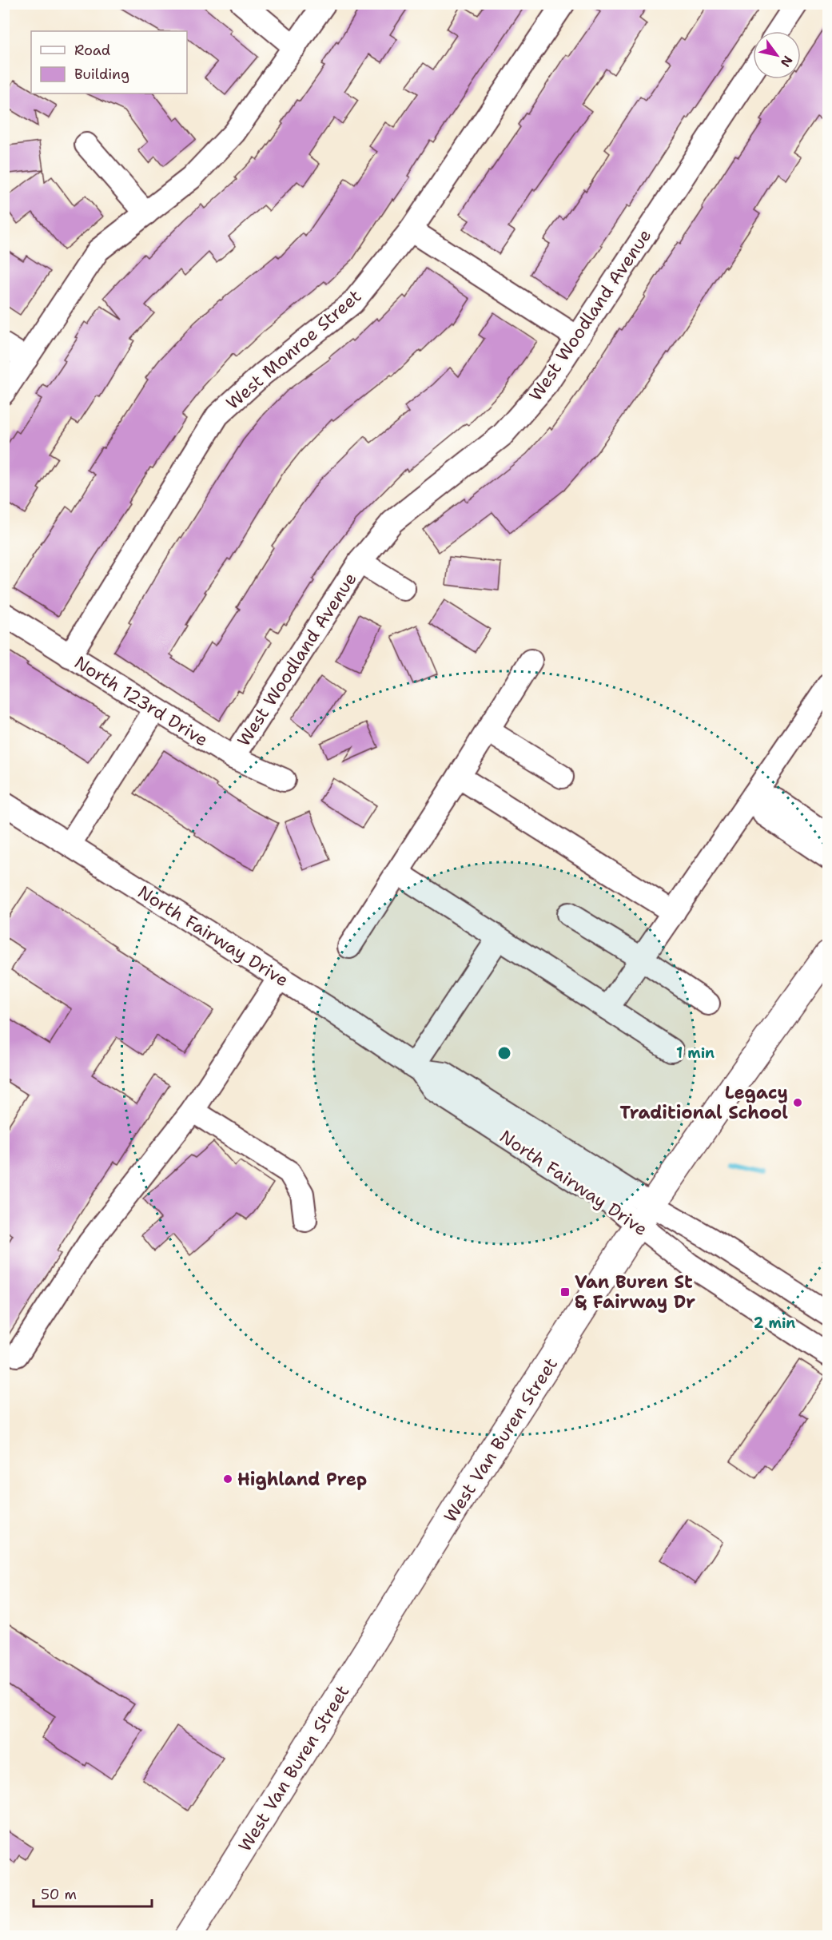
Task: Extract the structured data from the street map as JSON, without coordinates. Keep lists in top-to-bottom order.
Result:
{
  "streets": {
    "main road": ["West Van Buren Street"],
    "street": [
      "West Woodland Avenue",
      "West Monroe Street",
      "North 123rd Drive",
      "North Fairway Drive"
    ]
  },
  "crossings": [
    ["West Woodland Avenue", "North 123rd Drive"],
    ["West Monroe Street", "North 123rd Drive"],
    ["North Fairway Drive", "West Van Buren Street"]
  ],
  "places": {
    "other": ["Legacy Traditional School", "Highland Prep"],
    "transit": ["Van Buren St & Fairway Dr"]
  },
  "legend": ["Road", "Building"],
  "scale_bar": "50 m",
  "north": "bottom right",
  "rings": ["1 min", "2 min"]
}
